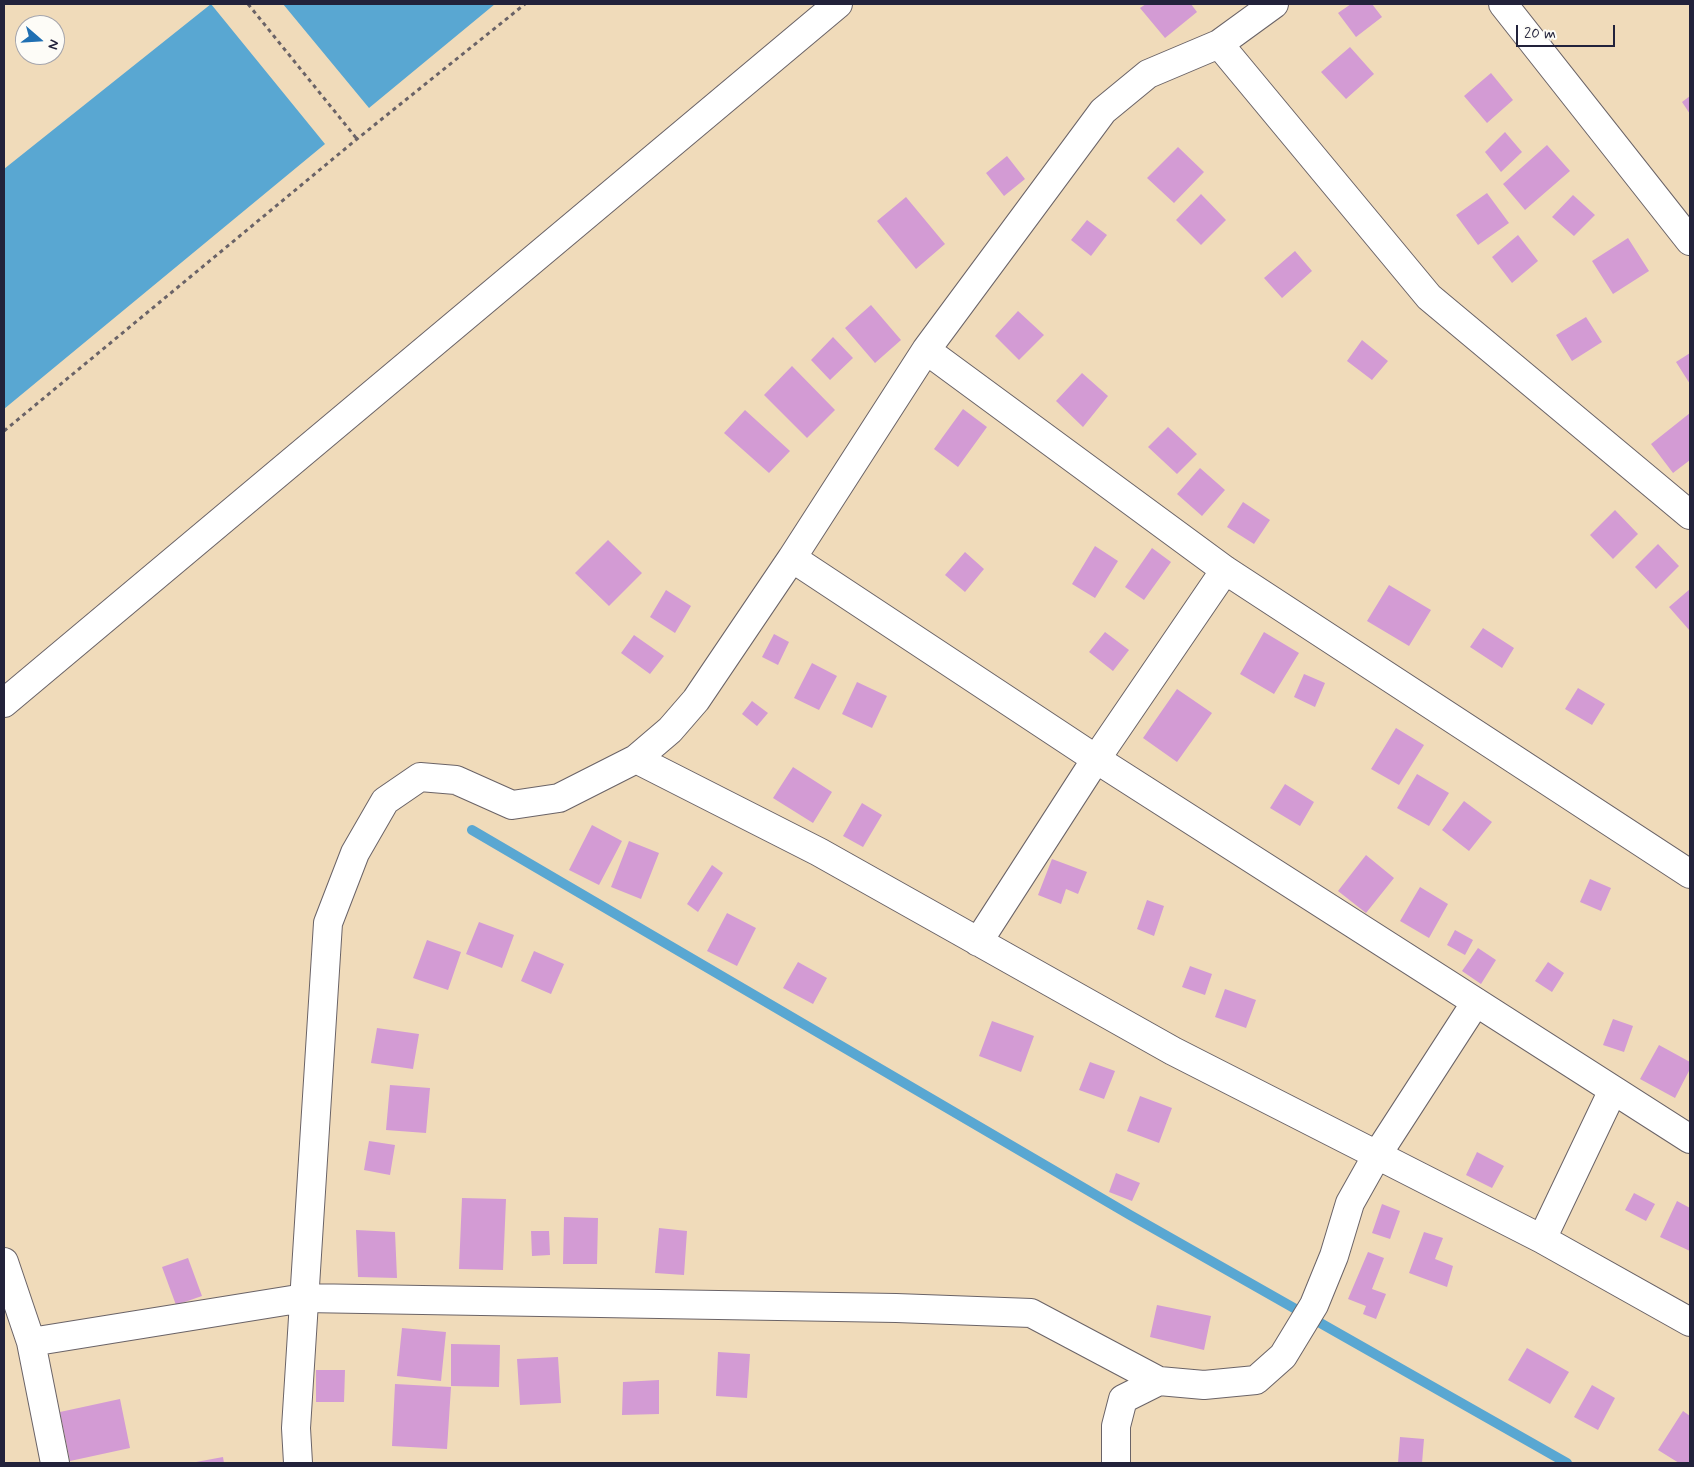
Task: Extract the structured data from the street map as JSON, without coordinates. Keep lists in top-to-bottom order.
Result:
{
  "scale_bar": "20 m",
  "north": "right"
}
